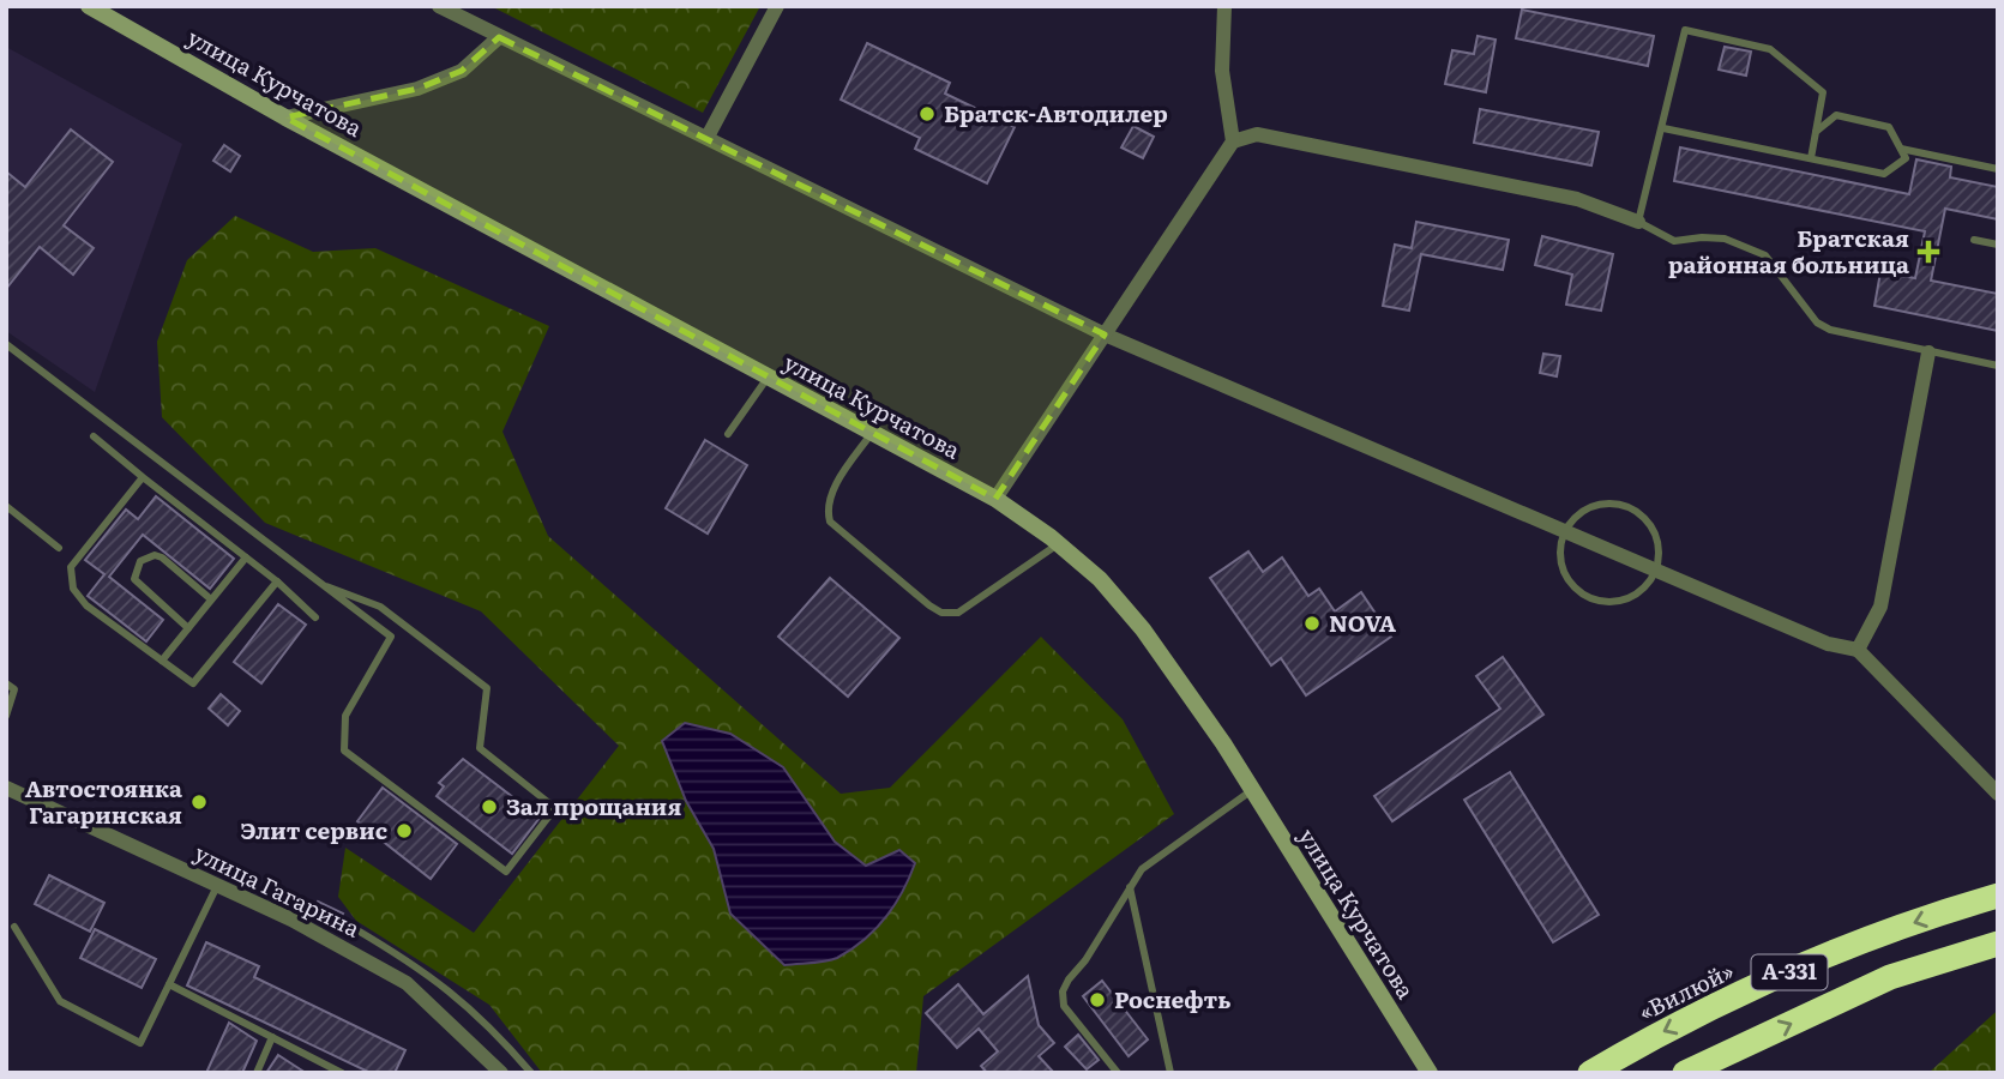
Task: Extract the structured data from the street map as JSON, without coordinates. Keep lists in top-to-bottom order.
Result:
{
  "streets": {
    "highway": ["А-331", "«Вилюй»"],
    "main road": ["улица Курчатова"],
    "street": ["улица Гагарина"]
  },
  "places": {
    "other": [
      "Братск-Автодилер",
      "NOVA",
      "Автостоянка Гагаринская",
      "Зал прощания",
      "Элит сервис",
      "Роснефть"
    ],
    "health": ["Братская районная больница"]
  }
}
